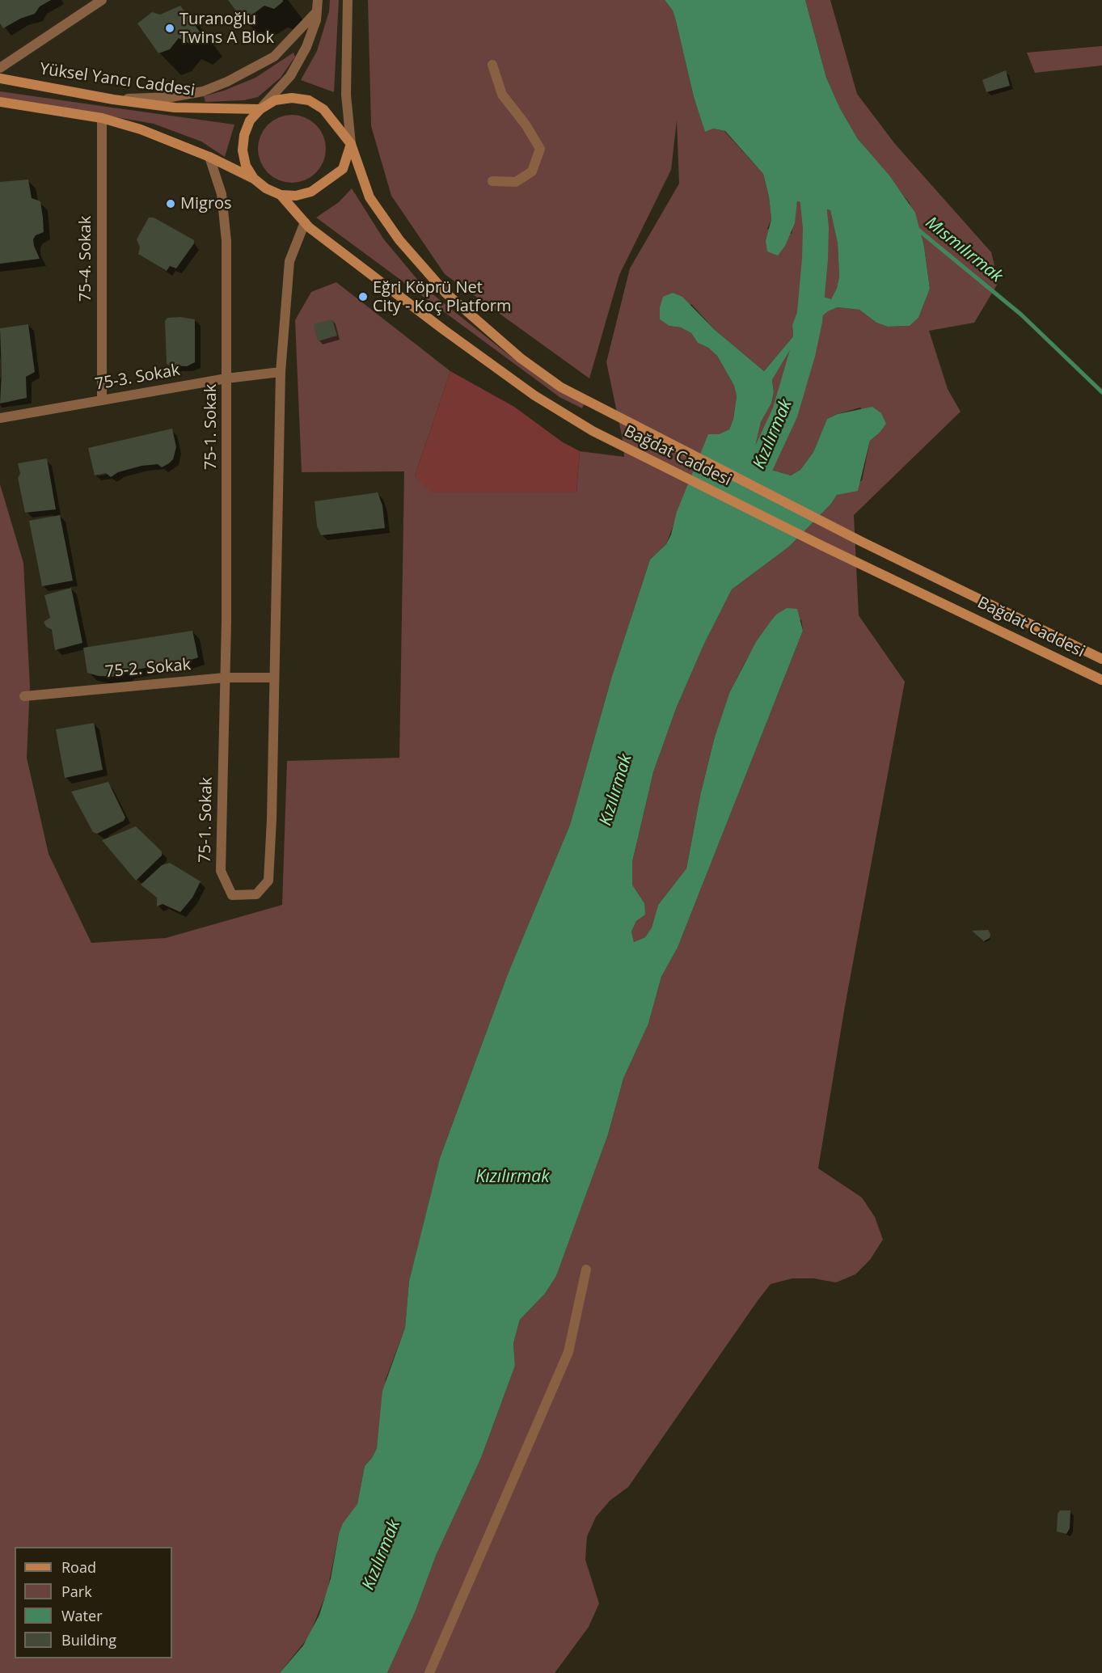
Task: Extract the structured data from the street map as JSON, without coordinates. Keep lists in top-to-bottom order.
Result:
{
  "streets": {
    "main road": ["Yüksel Yancı Caddesi", "Bağdat Caddesi"],
    "street": [
      "75-4. Sokak",
      "75-3. Sokak",
      "75-1. Sokak",
      "75-2. Sokak"
    ]
  },
  "crossings": [
    ["Yüksel Yancı Caddesi", "Bağdat Caddesi"],
    ["75-4. Sokak", "75-3. Sokak"],
    ["75-3. Sokak", "75-1. Sokak"],
    ["75-1. Sokak", "Bağdat Caddesi"],
    ["75-1. Sokak", "75-2. Sokak"]
  ],
  "water": ["Mısmılırmak", "Kızılırmak"],
  "places": ["Turanoğlu Twins A Blok", "Migros", "Eğri Köprü Net City - Koç Platform"],
  "legend": [
    "Road",
    "Park",
    "Water",
    "Building"
  ]
}
